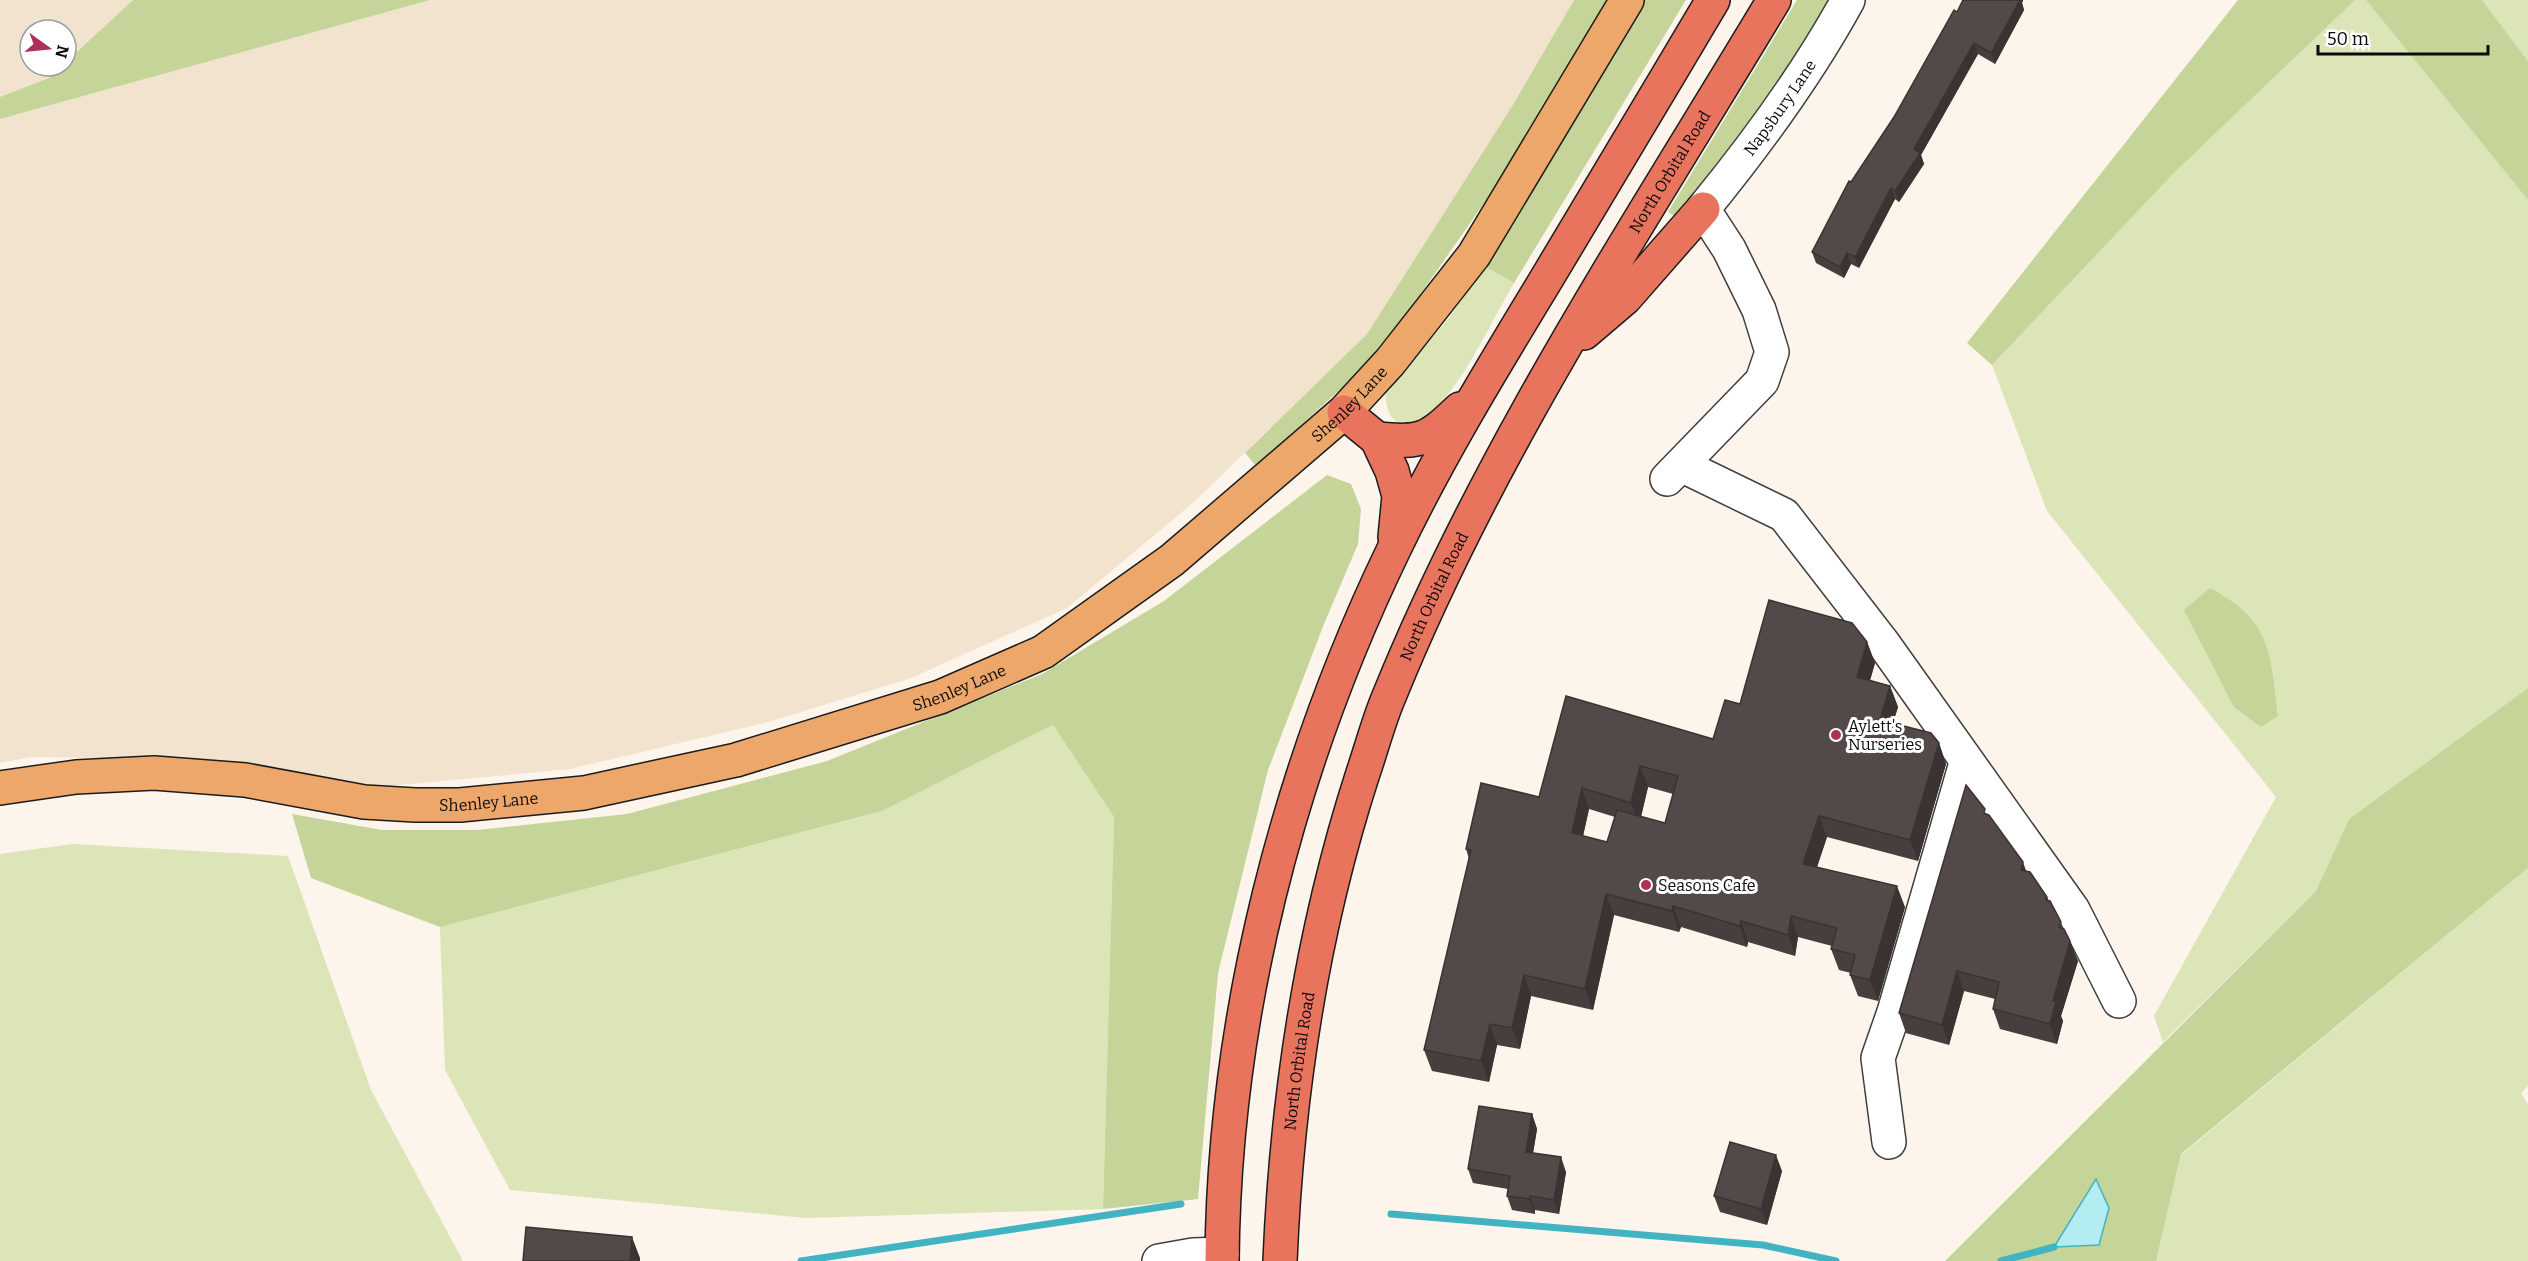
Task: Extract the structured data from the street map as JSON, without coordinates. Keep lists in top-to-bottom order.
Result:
{
  "streets": {
    "highway": ["North Orbital Road"],
    "main road": ["Shenley Lane"],
    "street": ["Napsbury Lane"]
  },
  "places": ["Aylett's Nurseries", "Seasons Cafe"],
  "scale_bar": "50 m",
  "north": "right"
}
